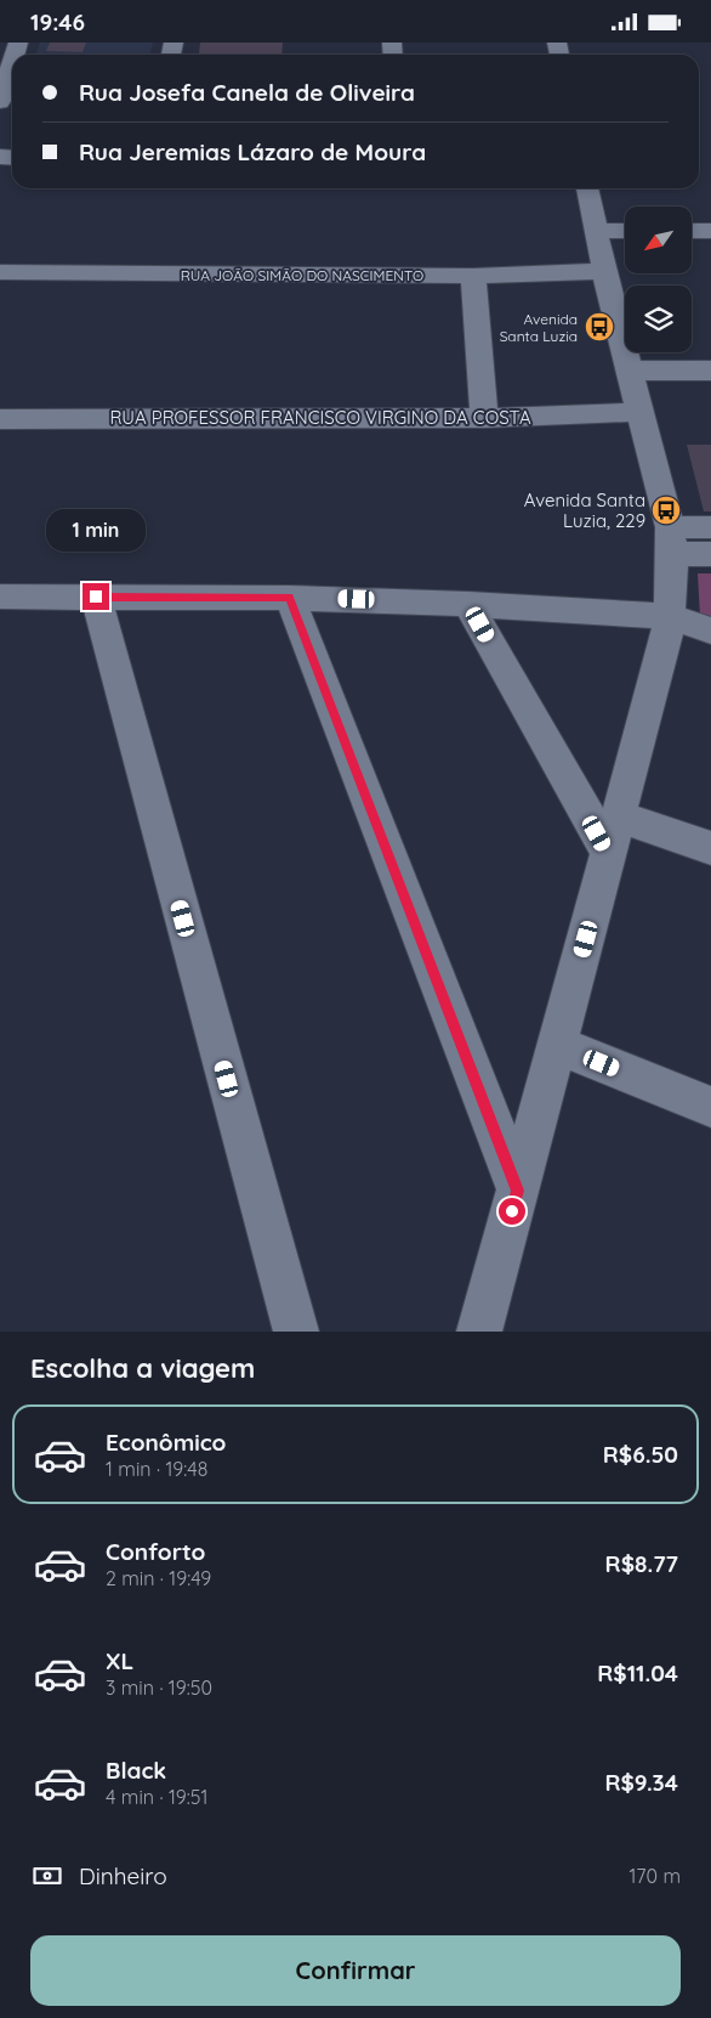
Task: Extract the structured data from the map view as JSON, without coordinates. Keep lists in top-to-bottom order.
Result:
{
  "streets": {
    "street": ["RUA JOÃO SIMÃO DO NASCIMENTO", "RUA PROFESSOR FRANCISCO VIRGINO DA COSTA"]
  },
  "places": {
    "bus stop": ["Avenida Santa Luzia", "Avenida Santa Luzia, 229"]
  },
  "north": "bottom left",
  "page": {
    "status": "19:46",
    "banner": ["Rua Josefa Canela de Oliveira", "Rua Jeremias Lázaro de Moura"],
    "bubble": "1 min",
    "heading": "Escolha a viagem",
    "list": [
      {
        "name": "Econômico",
        "note": "1 min · 19:48",
        "value": "R$6.50"
      },
      {
        "name": "Conforto",
        "note": "2 min · 19:49",
        "value": "R$8.77"
      },
      {
        "name": "XL",
        "note": "3 min · 19:50",
        "value": "R$11.04"
      },
      {
        "name": "Black",
        "note": "4 min · 19:51",
        "value": "R$9.34"
      }
    ],
    "pay": ["Dinheiro", "170 m"],
    "buttons": "Confirmar"
  }
}
